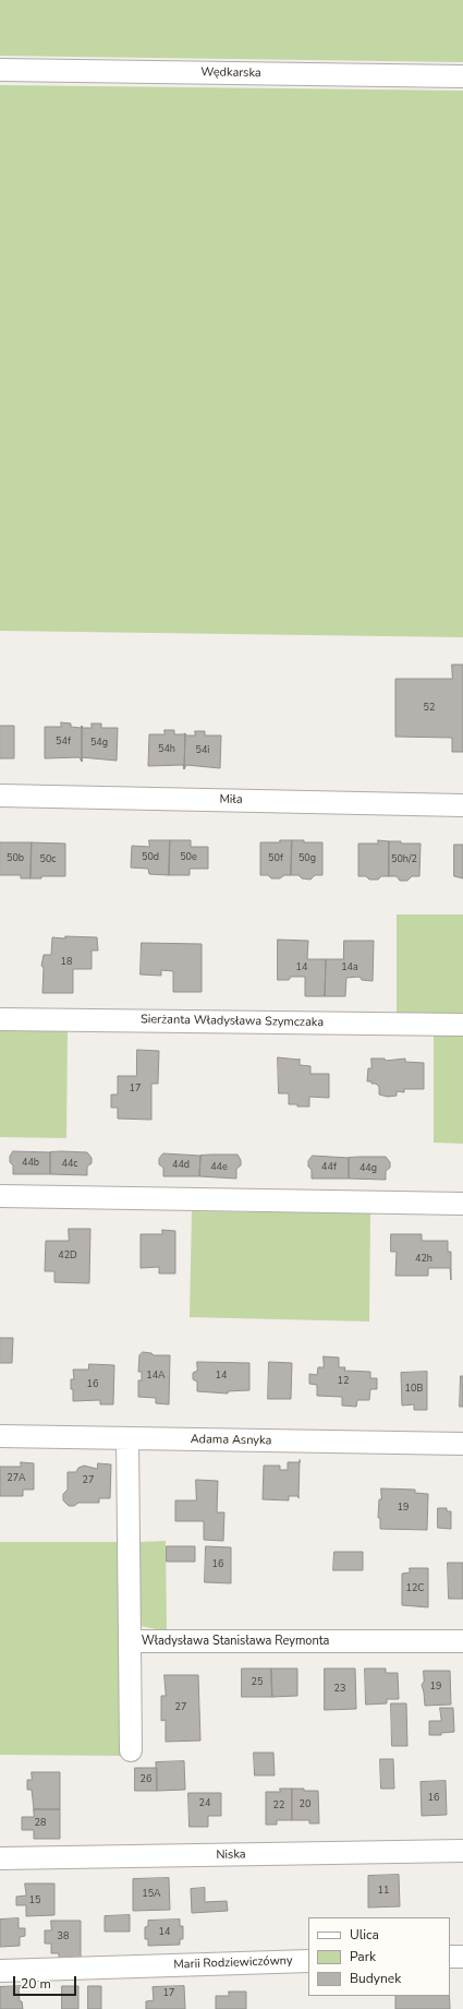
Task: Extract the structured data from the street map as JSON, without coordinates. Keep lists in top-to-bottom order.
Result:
{
  "streets": {
    "street": [
      "Wędkarska",
      "Miła",
      "Sierżanta Władysława Szymczaka",
      "Adama Asnyka",
      "Władysława Stanisława Reymonta",
      "Niska",
      "Marii Rodziewiczówny"
    ]
  },
  "crossings": [
    ["Adama Asnyka", "Władysława Stanisława Reymonta"]
  ],
  "house_numbers": [
    "52",
    "54f",
    "54g",
    "54h",
    "54i",
    "50d",
    "50e",
    "50b",
    "50f",
    "50g",
    "50c",
    "50h/2",
    "18",
    "14",
    "14a",
    "17",
    "44b",
    "44c",
    "44d",
    "44e",
    "44f",
    "44g",
    "42D",
    "42h",
    "14A",
    "14",
    "12",
    "16",
    "10B",
    "27A",
    "27",
    "19",
    "16",
    "12C",
    "25",
    "19",
    "23",
    "27",
    "26",
    "16",
    "24",
    "20",
    "22",
    "28",
    "11",
    "15A",
    "15",
    "14",
    "38",
    "17"
  ],
  "legend": ["Ulica", "Park", "Budynek"],
  "scale_bar": "20 m"
}
